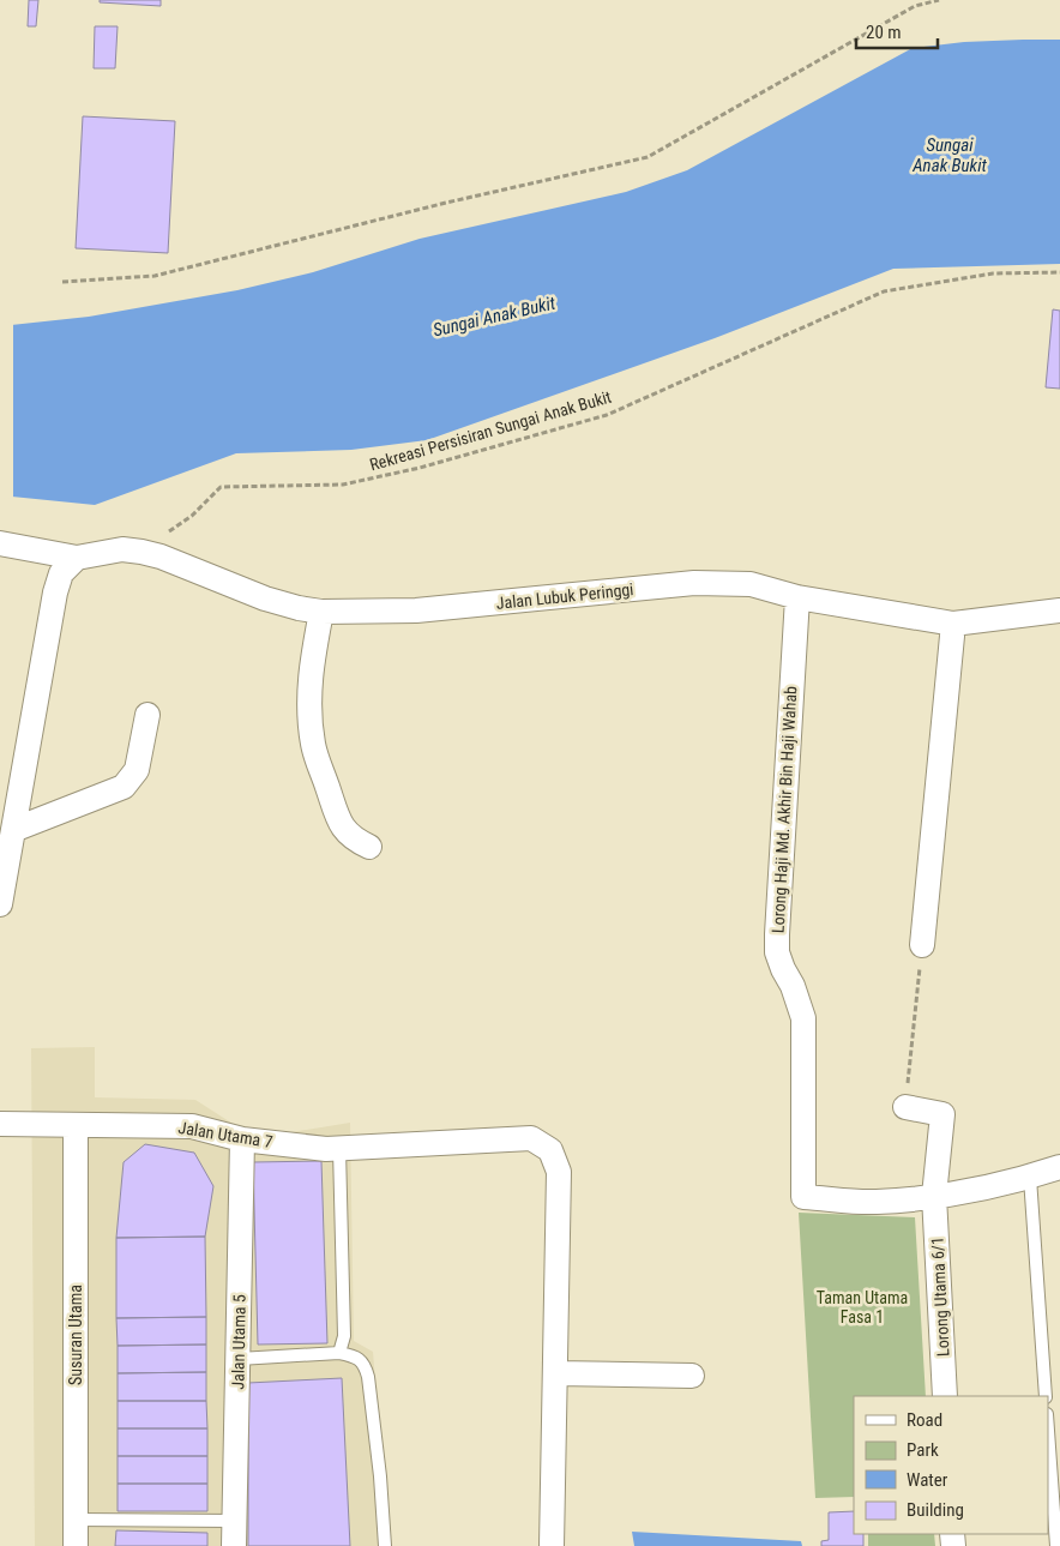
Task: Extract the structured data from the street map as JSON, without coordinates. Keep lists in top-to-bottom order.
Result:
{
  "streets": {
    "street": [
      "Jalan Lubuk Peringgi",
      "Lorong Haji Md. Akhir Bin Haji Wahab",
      "Jalan Utama 7",
      "Lorong Utama 6/1",
      "Susuran Utama",
      "Jalan Utama 5"
    ],
    "path": ["Rekreasi Persisiran Sungai Anak Bukit"]
  },
  "crossings": [
    ["Rekreasi Persisiran Sungai Anak Bukit", "Jalan Lubuk Peringgi"],
    ["Jalan Lubuk Peringgi", "Lorong Haji Md. Akhir Bin Haji Wahab"],
    ["Lorong Haji Md. Akhir Bin Haji Wahab", "Lorong Utama 6/1"],
    ["Jalan Utama 7", "Susuran Utama"],
    ["Jalan Utama 7", "Jalan Utama 5"]
  ],
  "water": ["Sungai Anak Bukit"],
  "parks": ["Taman Utama Fasa 1"],
  "legend": [
    "Road",
    "Park",
    "Water",
    "Building"
  ],
  "scale_bar": "20 m"
}
